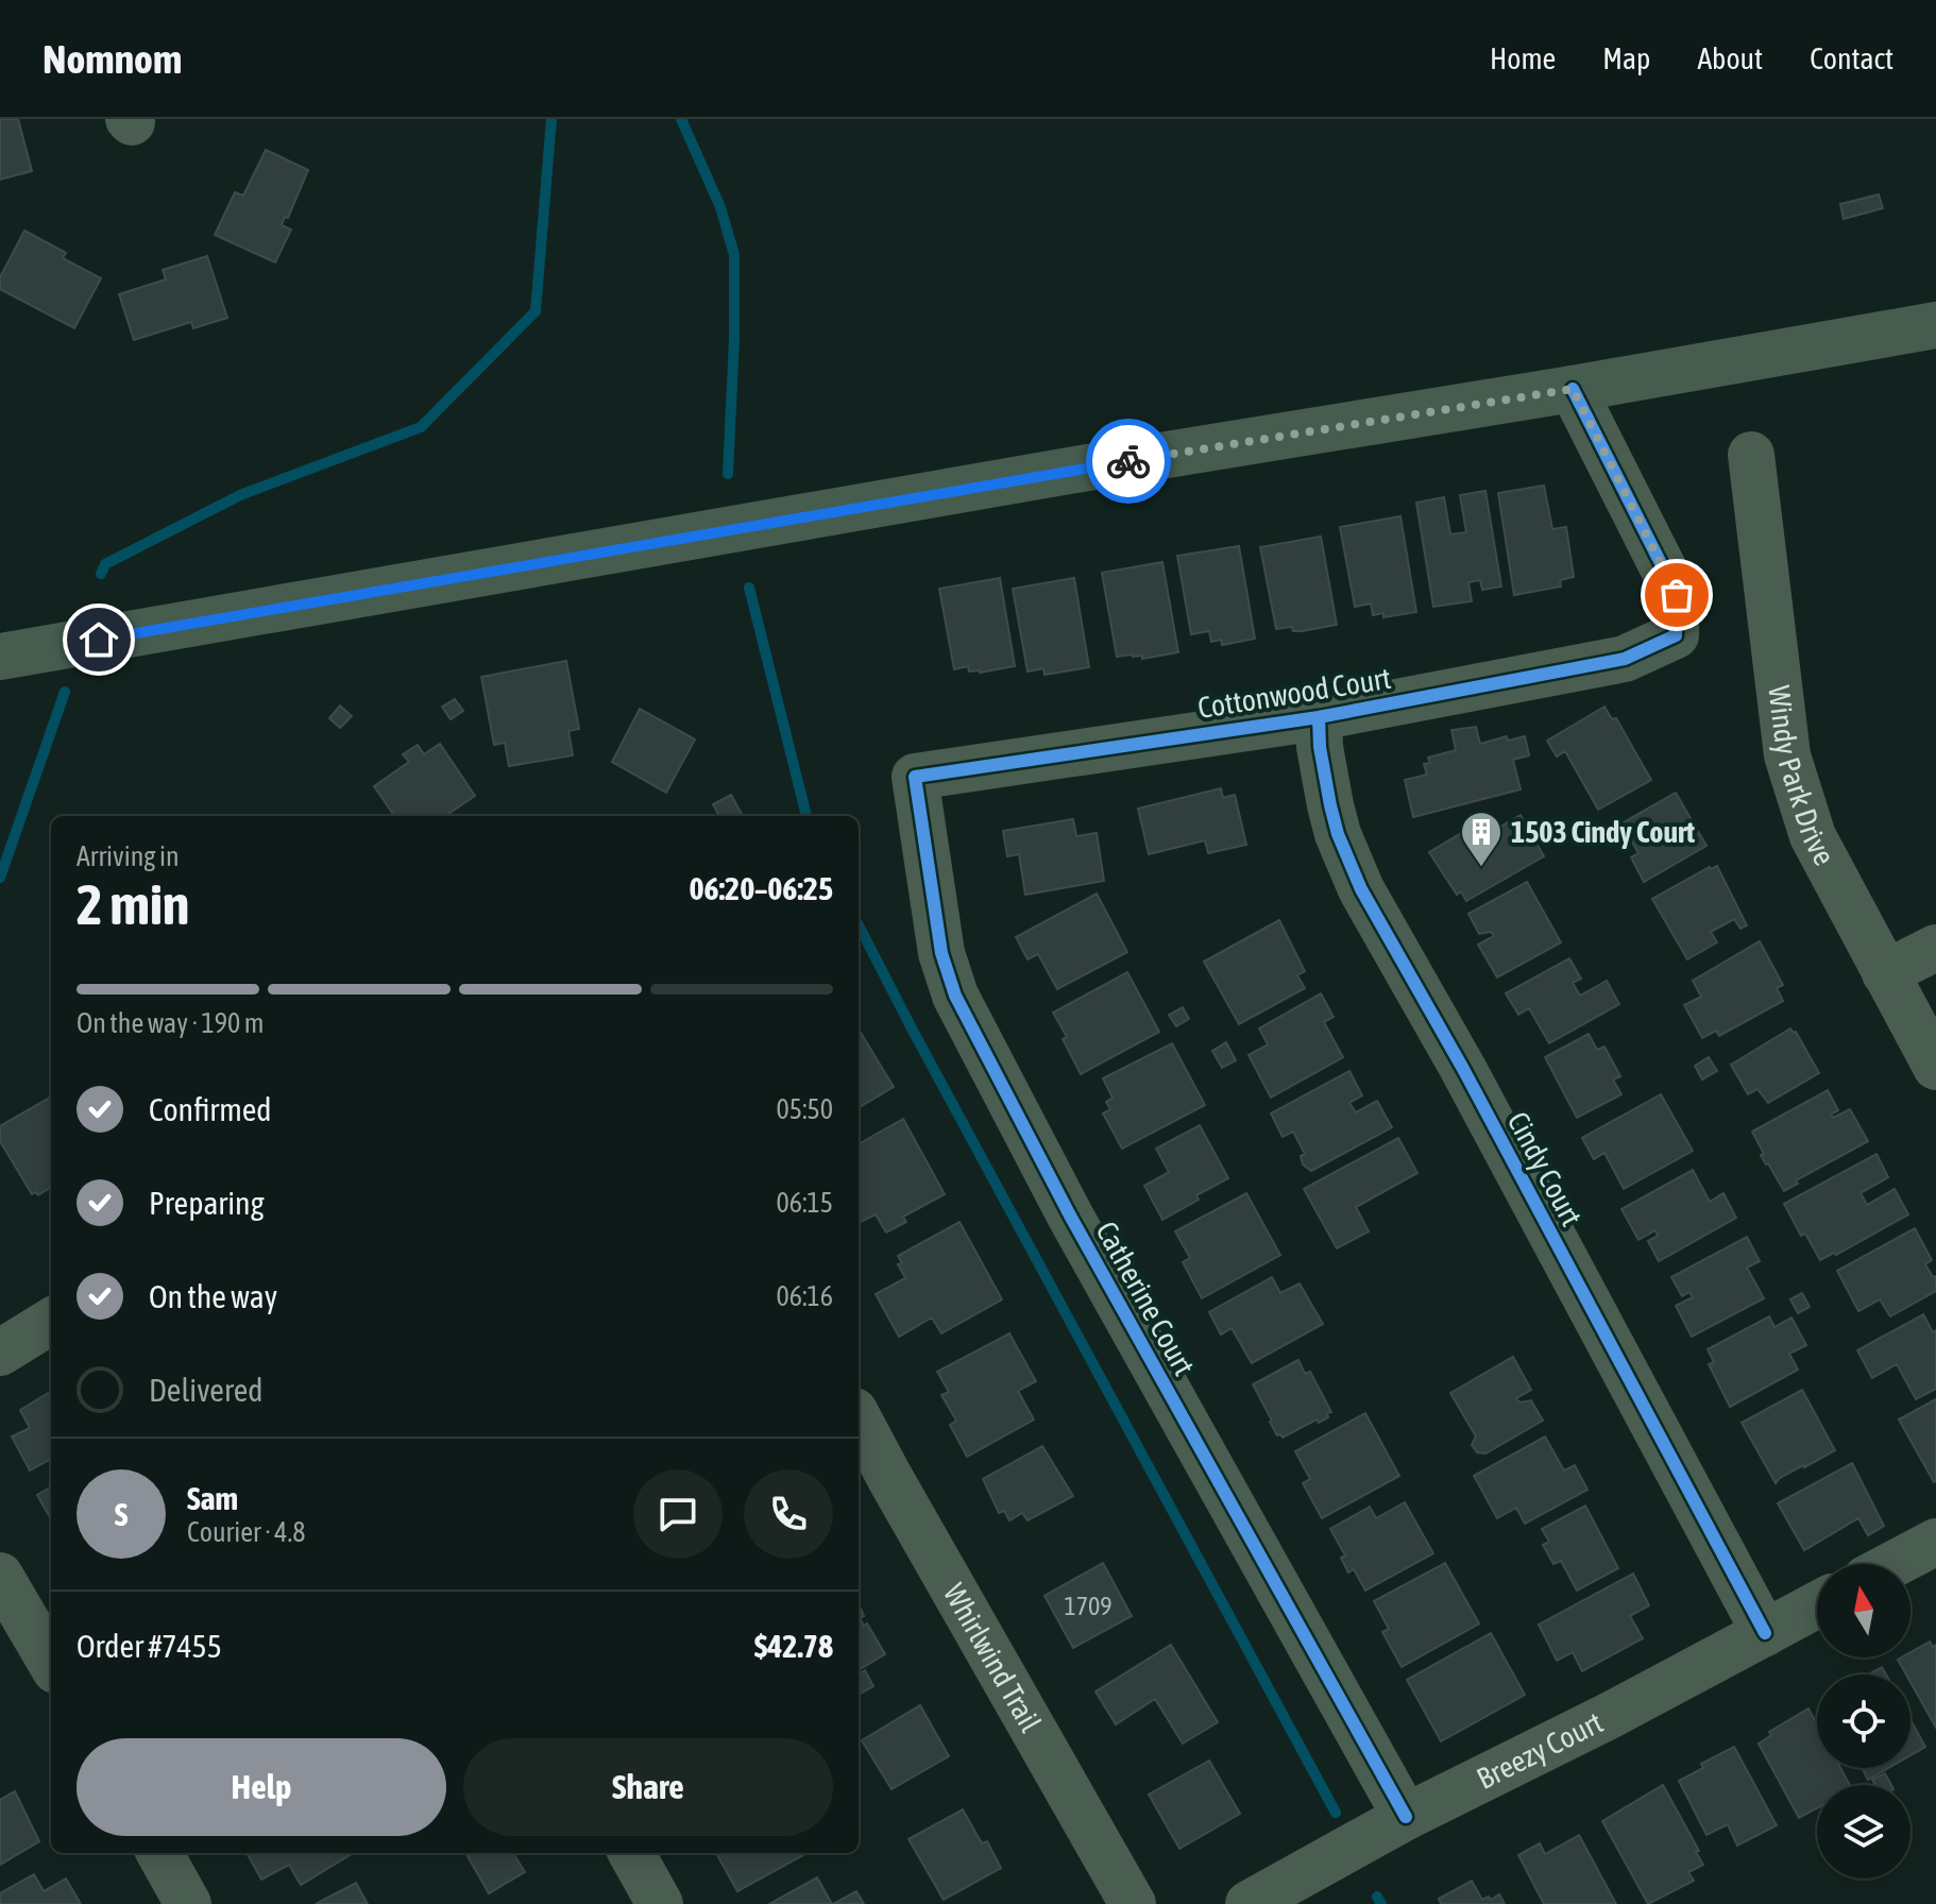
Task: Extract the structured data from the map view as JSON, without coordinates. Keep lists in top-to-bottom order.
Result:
{
  "streets": {
    "street": [
      "Cottonwood Court",
      "Windy Park Drive",
      "Cindy Court",
      "Catherine Court",
      "Whirlwind Trail",
      "Breezy Court"
    ]
  },
  "crossings": [
    ["Cottonwood Court", "Cindy Court"],
    ["Cottonwood Court", "Catherine Court"],
    ["Cindy Court", "Breezy Court"],
    ["Catherine Court", "Breezy Court"]
  ],
  "places": {
    "building": ["1503 Cindy Court"]
  },
  "house_numbers": ["1709"],
  "north": "top",
  "page": {
    "header": "Nomnom",
    "nav": [
      "Home",
      "Map",
      "About",
      "Contact"
    ],
    "heading": ["2 min", "Arriving in", "06:20–06:25"],
    "panel": [
      "Sam",
      "Courier · 4.8",
      "Order #7455",
      "$42.78"
    ],
    "bar": "On the way · 190 m",
    "list": [
      ["Confirmed", "05:50"],
      ["Preparing", "06:15"],
      ["On the way", "06:16"],
      "Delivered"
    ],
    "round": "S",
    "buttons": ["Help", "Share"]
  }
}
